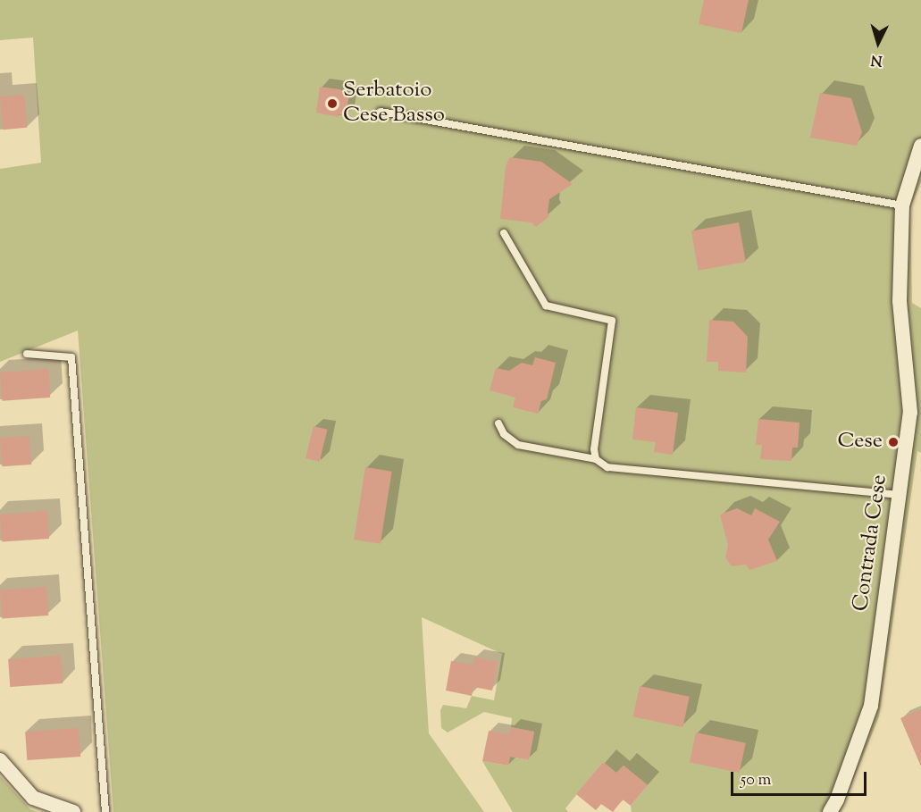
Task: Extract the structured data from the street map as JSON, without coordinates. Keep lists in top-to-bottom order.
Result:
{
  "streets": {
    "street": ["Contrada Cese"]
  },
  "places": ["Serbatoio Cese Basso", "Cese"],
  "scale_bar": "50 m",
  "north": "bottom"
}
